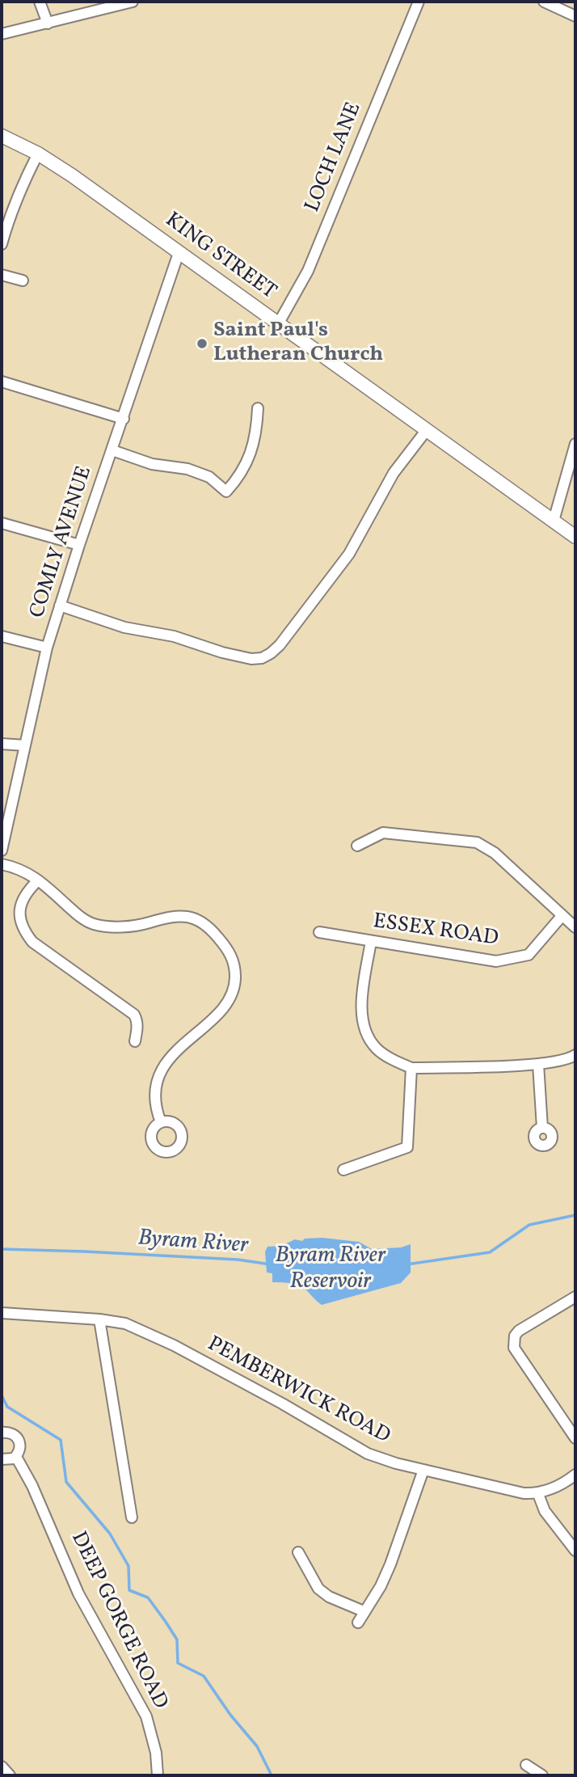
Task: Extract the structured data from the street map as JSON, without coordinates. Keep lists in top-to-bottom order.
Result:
{
  "streets": {
    "main road": ["KING STREET"],
    "street": [
      "LOCH LANE",
      "COMLY AVENUE",
      "ESSEX ROAD",
      "PEMBERWICK ROAD",
      "DEEP GORGE ROAD"
    ]
  },
  "crossings": [
    ["LOCH LANE", "KING STREET"],
    ["KING STREET", "COMLY AVENUE"]
  ],
  "water": ["Byram River", "Byram River Reservoir"],
  "places": ["Saint Paul's Lutheran Church"]
}
